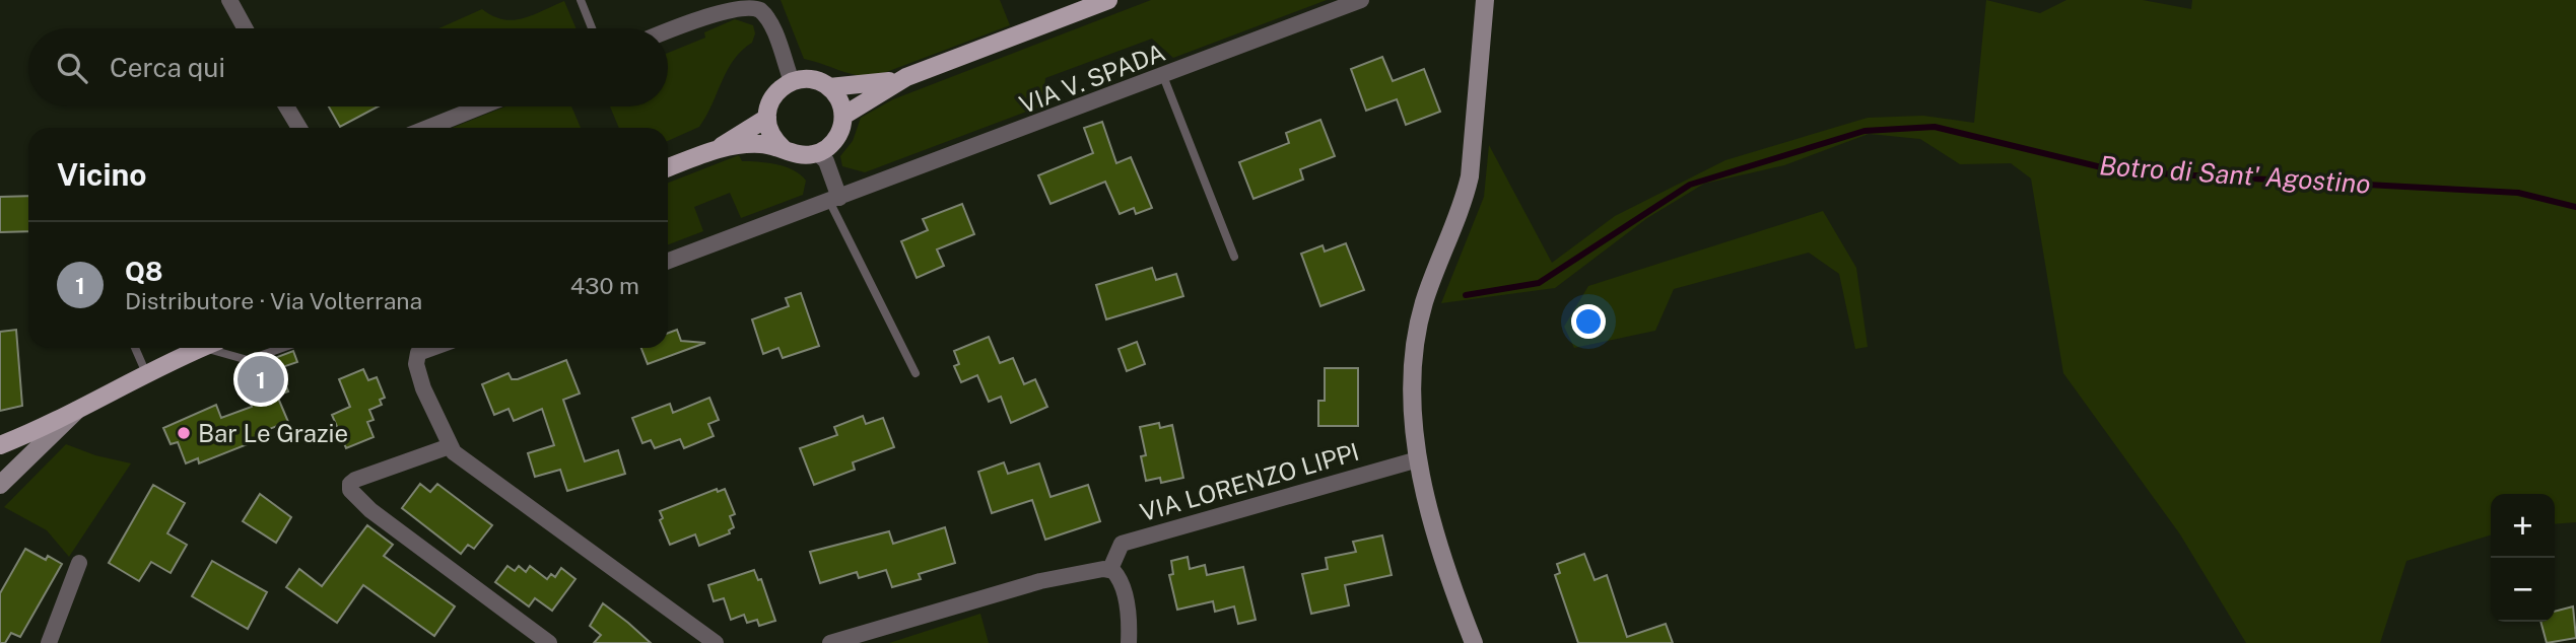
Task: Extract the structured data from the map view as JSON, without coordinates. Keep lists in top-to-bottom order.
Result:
{
  "streets": {
    "street": ["VIA V. SPADA", "VIA LORENZO LIPPI"]
  },
  "water": ["Botro di Sant' Agostino"],
  "places": ["Bar Le Grazie"],
  "page": {
    "search": "Cerca qui",
    "heading": "Vicino",
    "list": [
      {
        "mark": "1",
        "name": "Q8",
        "note": "Distributore · Via Volterrana",
        "value": "430 m"
      }
    ],
    "pins": "1",
    "map_buttons": ["+", "−"]
  }
}
